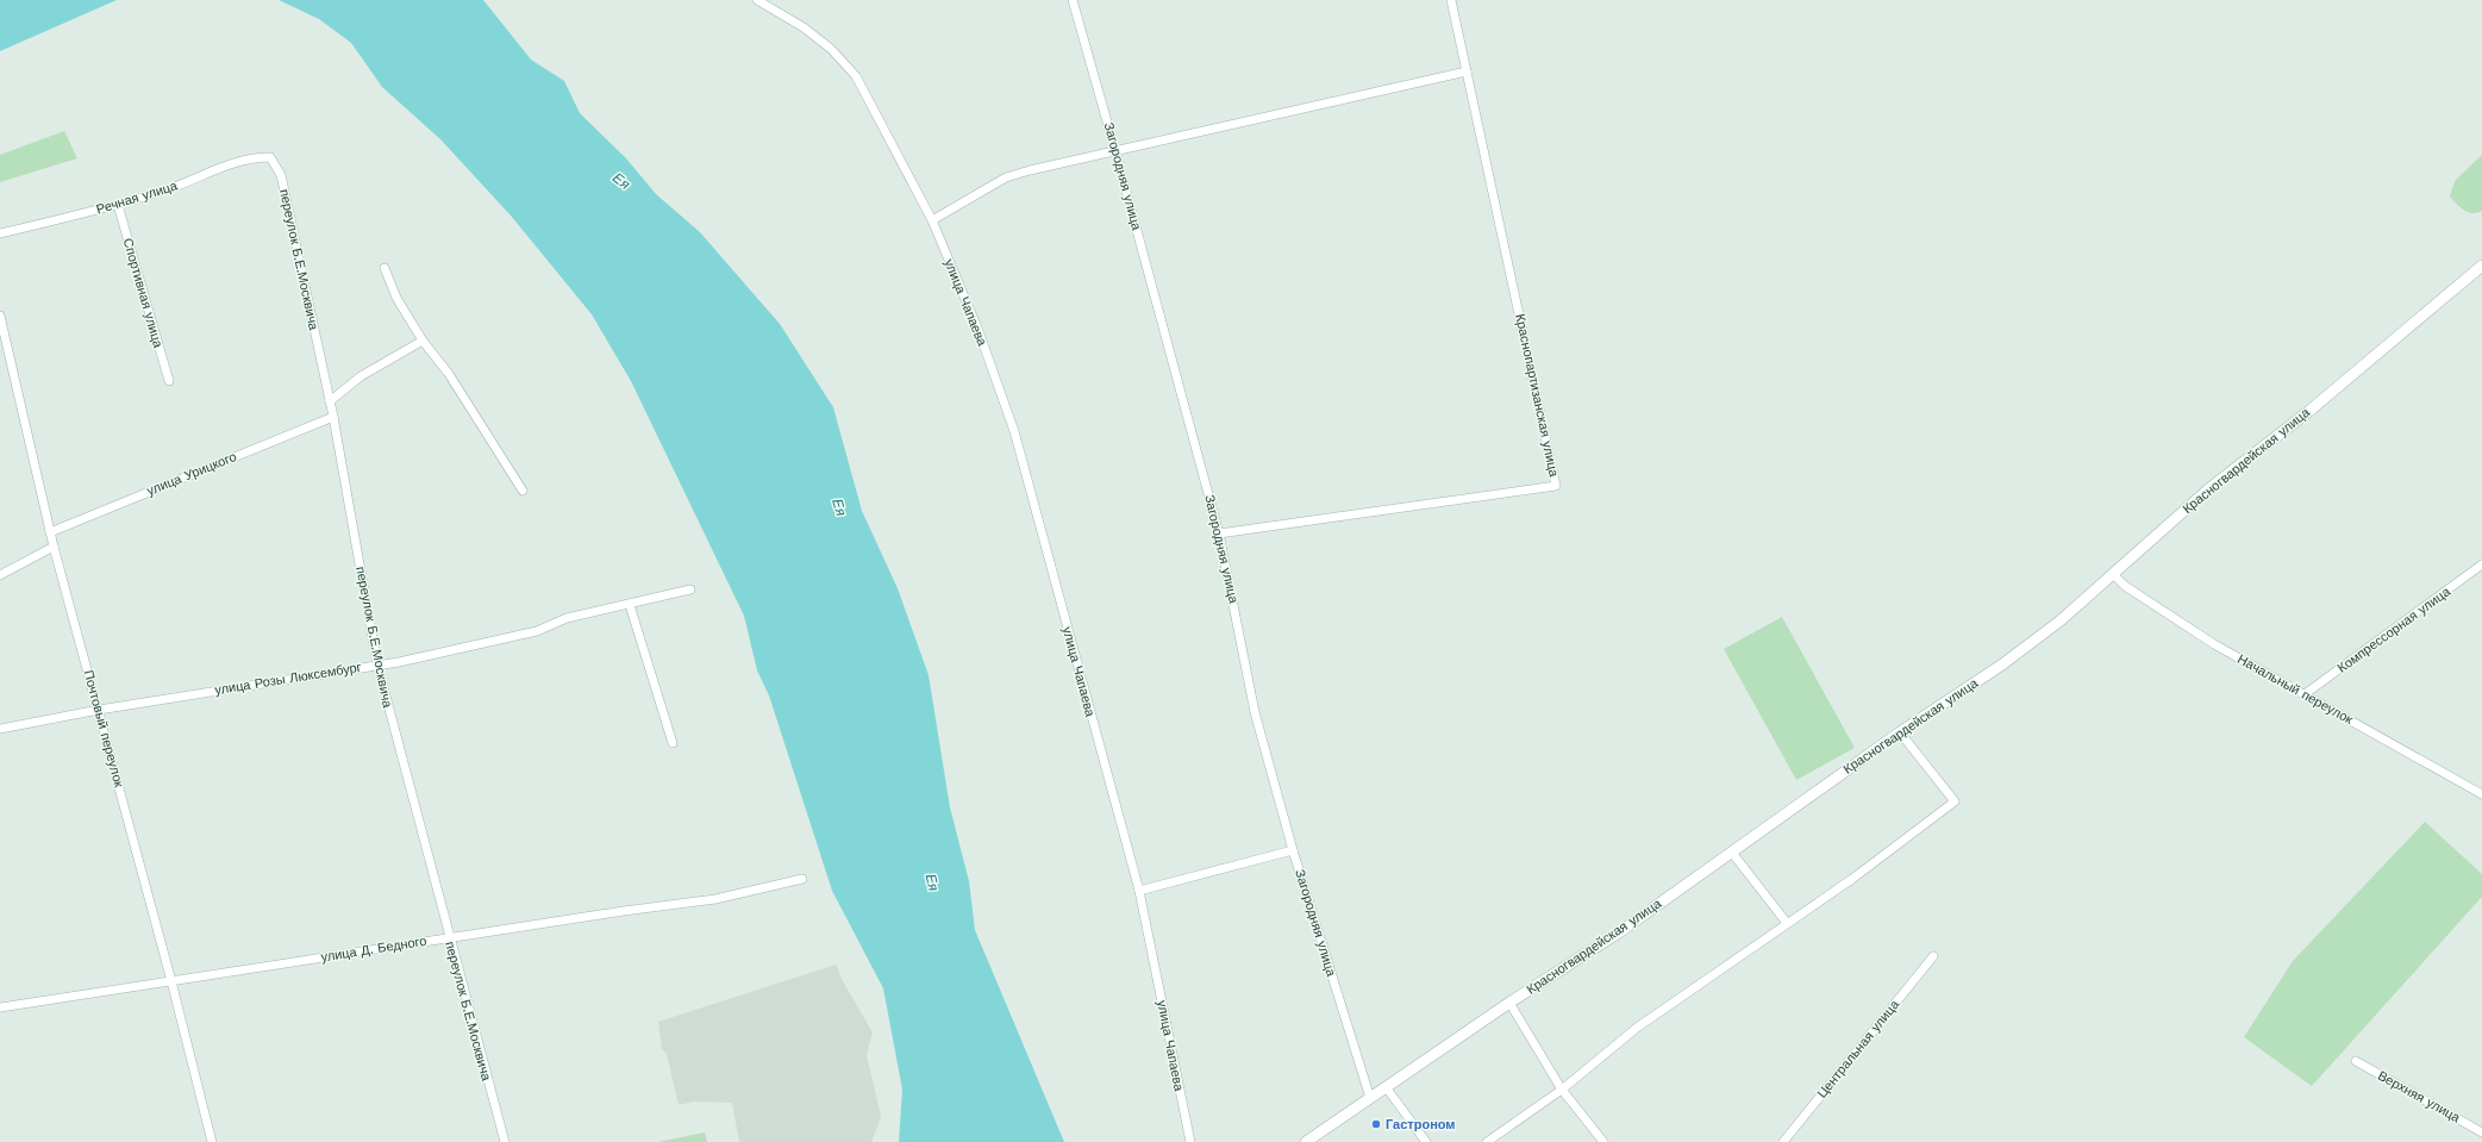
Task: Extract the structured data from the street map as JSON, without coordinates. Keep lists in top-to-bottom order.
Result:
{
  "streets": {
    "street": [
      "Загородняя улица",
      "Речная улица",
      "переулок Б.Е.Москвича",
      "Спортивная улица",
      "улица Чапаева",
      "Краснопартизанская улица",
      "Красногвардейская улица",
      "улица Урицкого",
      "Компрессорная улица",
      "улица Розы Люксембург",
      "Начальный переулок",
      "Почтовый переулок",
      "улица Д. Бедного",
      "Центральная улица",
      "Верхняя улица"
    ]
  },
  "crossings": [
    ["Загородняя улица", "Краснопартизанская улица"],
    ["Загородняя улица", "Красногвардейская улица"],
    ["Речная улица", "переулок Б.Е.Москвича"],
    ["Речная улица", "Спортивная улица"],
    ["переулок Б.Е.Москвича", "улица Урицкого"],
    ["переулок Б.Е.Москвича", "улица Розы Люксембург"],
    ["переулок Б.Е.Москвича", "улица Д. Бедного"],
    ["Красногвардейская улица", "Начальный переулок"],
    ["улица Урицкого", "Почтовый переулок"],
    ["Компрессорная улица", "Начальный переулок"],
    ["улица Розы Люксембург", "Почтовый переулок"],
    ["Почтовый переулок", "улица Д. Бедного"]
  ],
  "water": ["Ея"],
  "places": ["Гастроном"]
}
